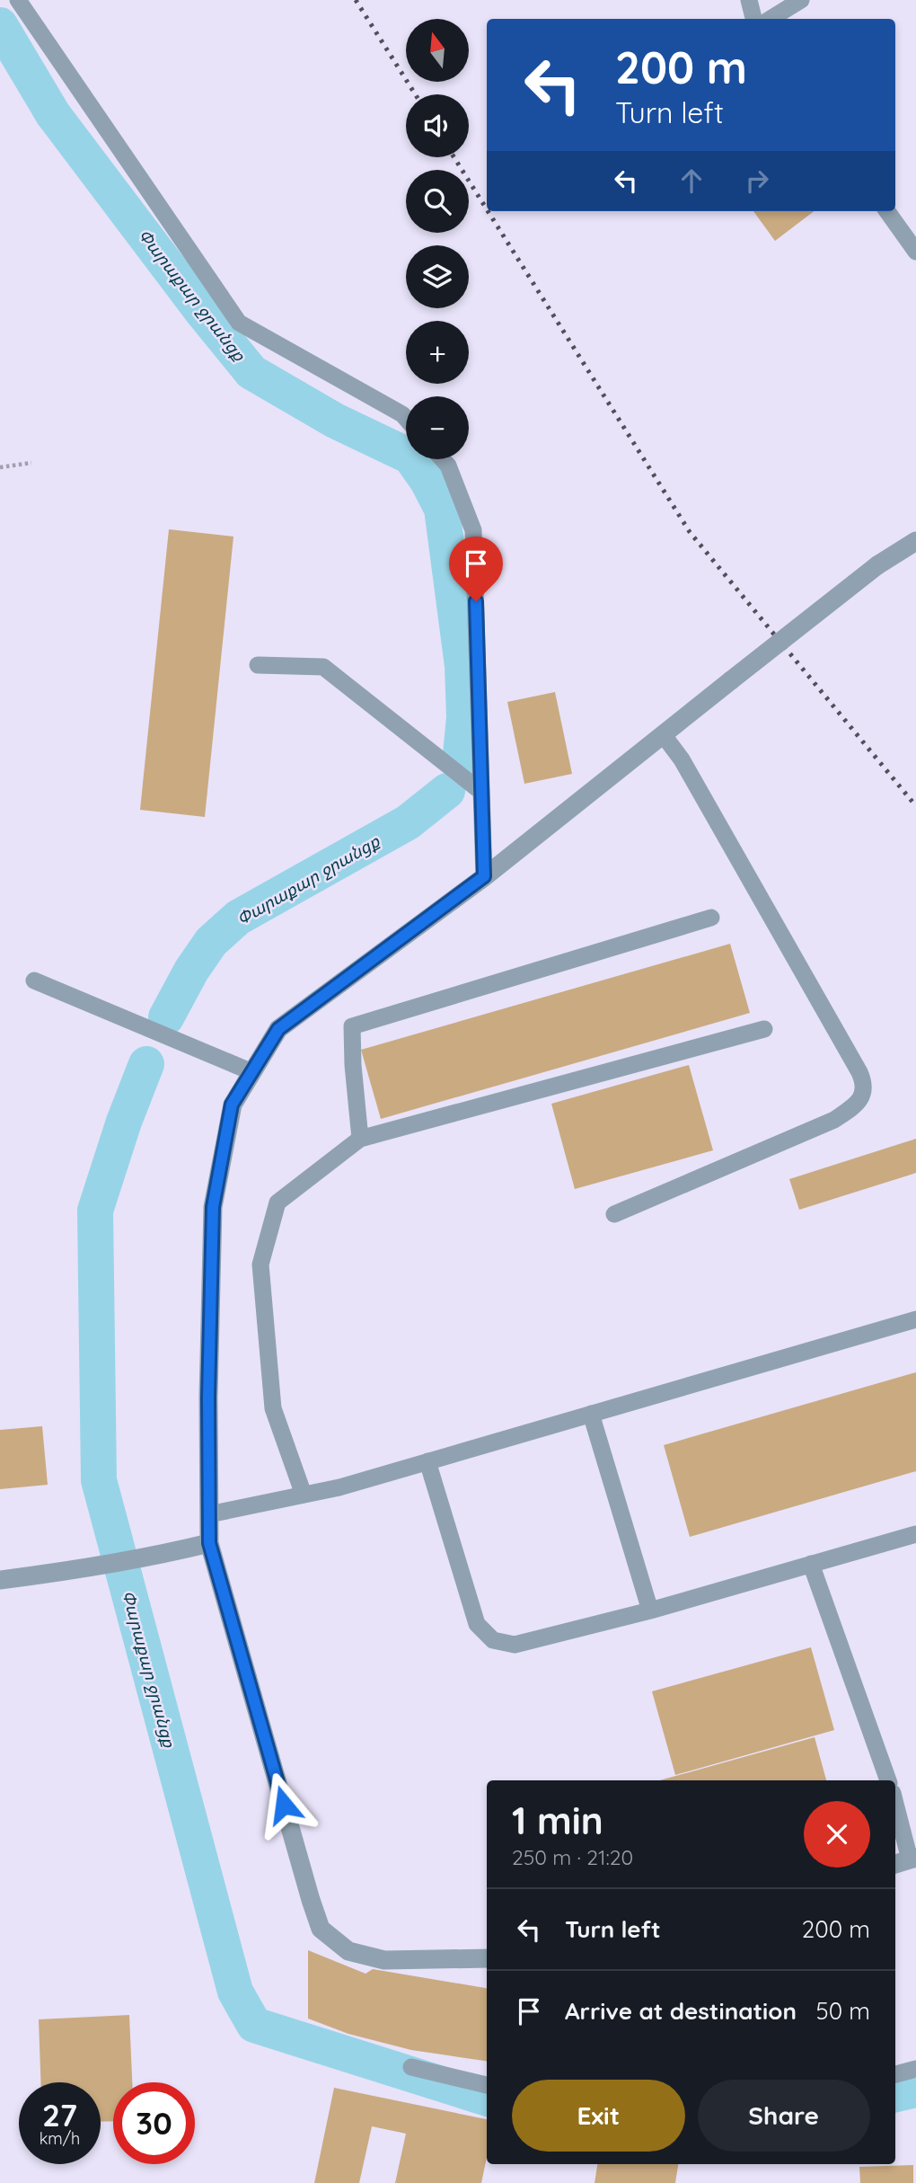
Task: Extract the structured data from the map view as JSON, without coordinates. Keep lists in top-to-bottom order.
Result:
{
  "water": ["Փարաքար ջրանցք"],
  "north": "top",
  "page": {
    "map_buttons": ["+", "−"],
    "turn": ["200 m", "Turn left"],
    "heading": ["1 min", "250 m · 21:20"],
    "list": [
      {
        "name": "Turn left",
        "value": "200 m"
      },
      {
        "name": "Arrive at destination",
        "value": "50 m"
      }
    ],
    "buttons": ["Exit", "Share"],
    "speed": "27 km/h",
    "limit": "30"
  }
}
